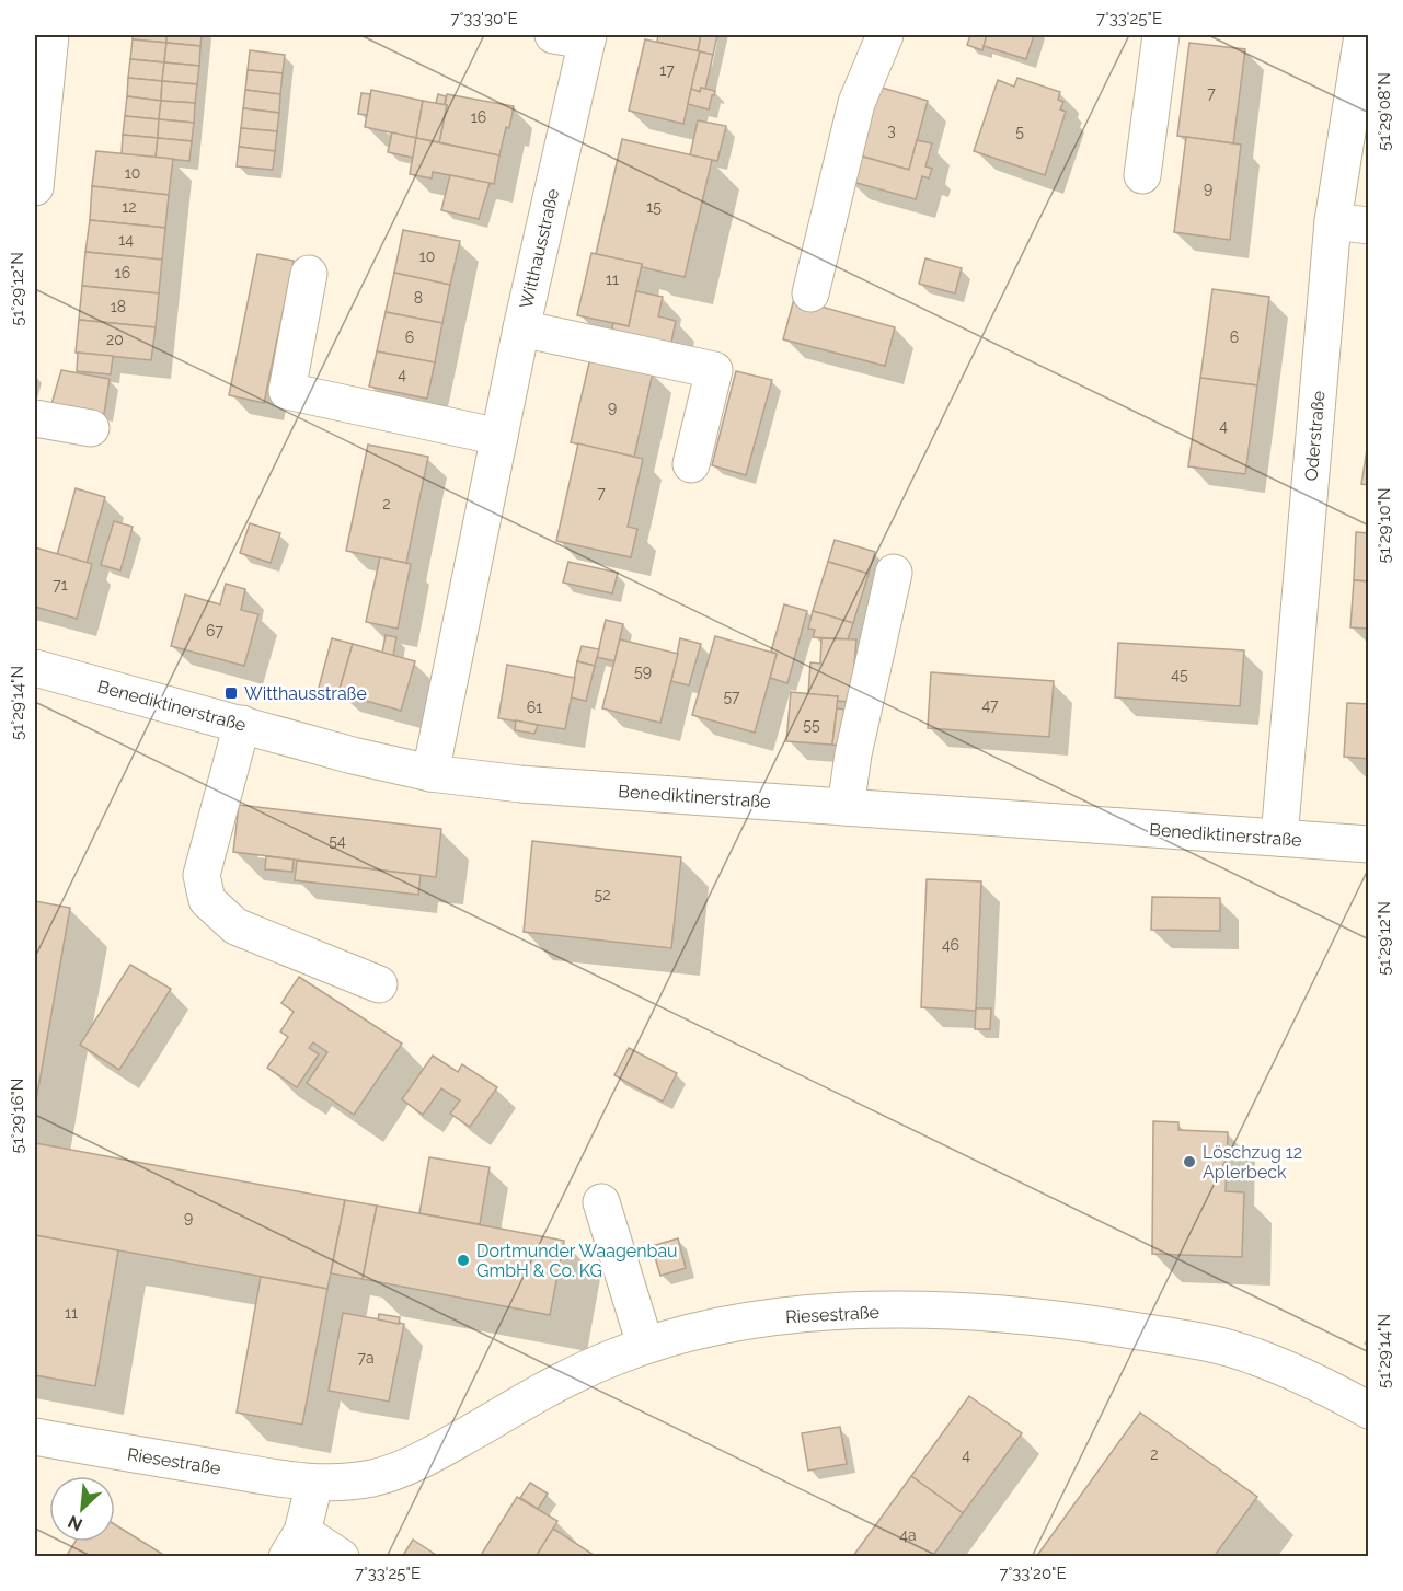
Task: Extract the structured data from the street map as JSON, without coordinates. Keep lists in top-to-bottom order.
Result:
{
  "streets": {
    "street": [
      "Witthausstraße",
      "Oderstraße",
      "Benediktinerstraße",
      "Riesestraße"
    ]
  },
  "crossings": [
    ["Witthausstraße", "Benediktinerstraße"],
    ["Oderstraße", "Benediktinerstraße"]
  ],
  "places": {
    "transit": ["Witthausstraße"],
    "other": ["Löschzug 12 Aplerbeck", "Dortmunder Waagenbau GmbH & Co. KG"]
  },
  "house_numbers": [
    "17",
    "7",
    "16",
    "3",
    "5",
    "10",
    "9",
    "12",
    "15",
    "14",
    "10",
    "16",
    "11",
    "8",
    "18",
    "6",
    "6",
    "20",
    "4",
    "9",
    "4",
    "7",
    "2",
    "71",
    "67",
    "59",
    "45",
    "57",
    "47",
    "61",
    "55",
    "54",
    "52",
    "46",
    "9",
    "11",
    "7a",
    "2",
    "4",
    "4a"
  ],
  "north": "bottom left",
  "coordinates": [
    "7°33'30\"E",
    "7°33'25\"E",
    "51°29'08\"N",
    "51°29'12\"N",
    "51°29'10\"N",
    "51°29'14\"N",
    "51°29'16\"N",
    "7°33'20\"E"
  ]
}
